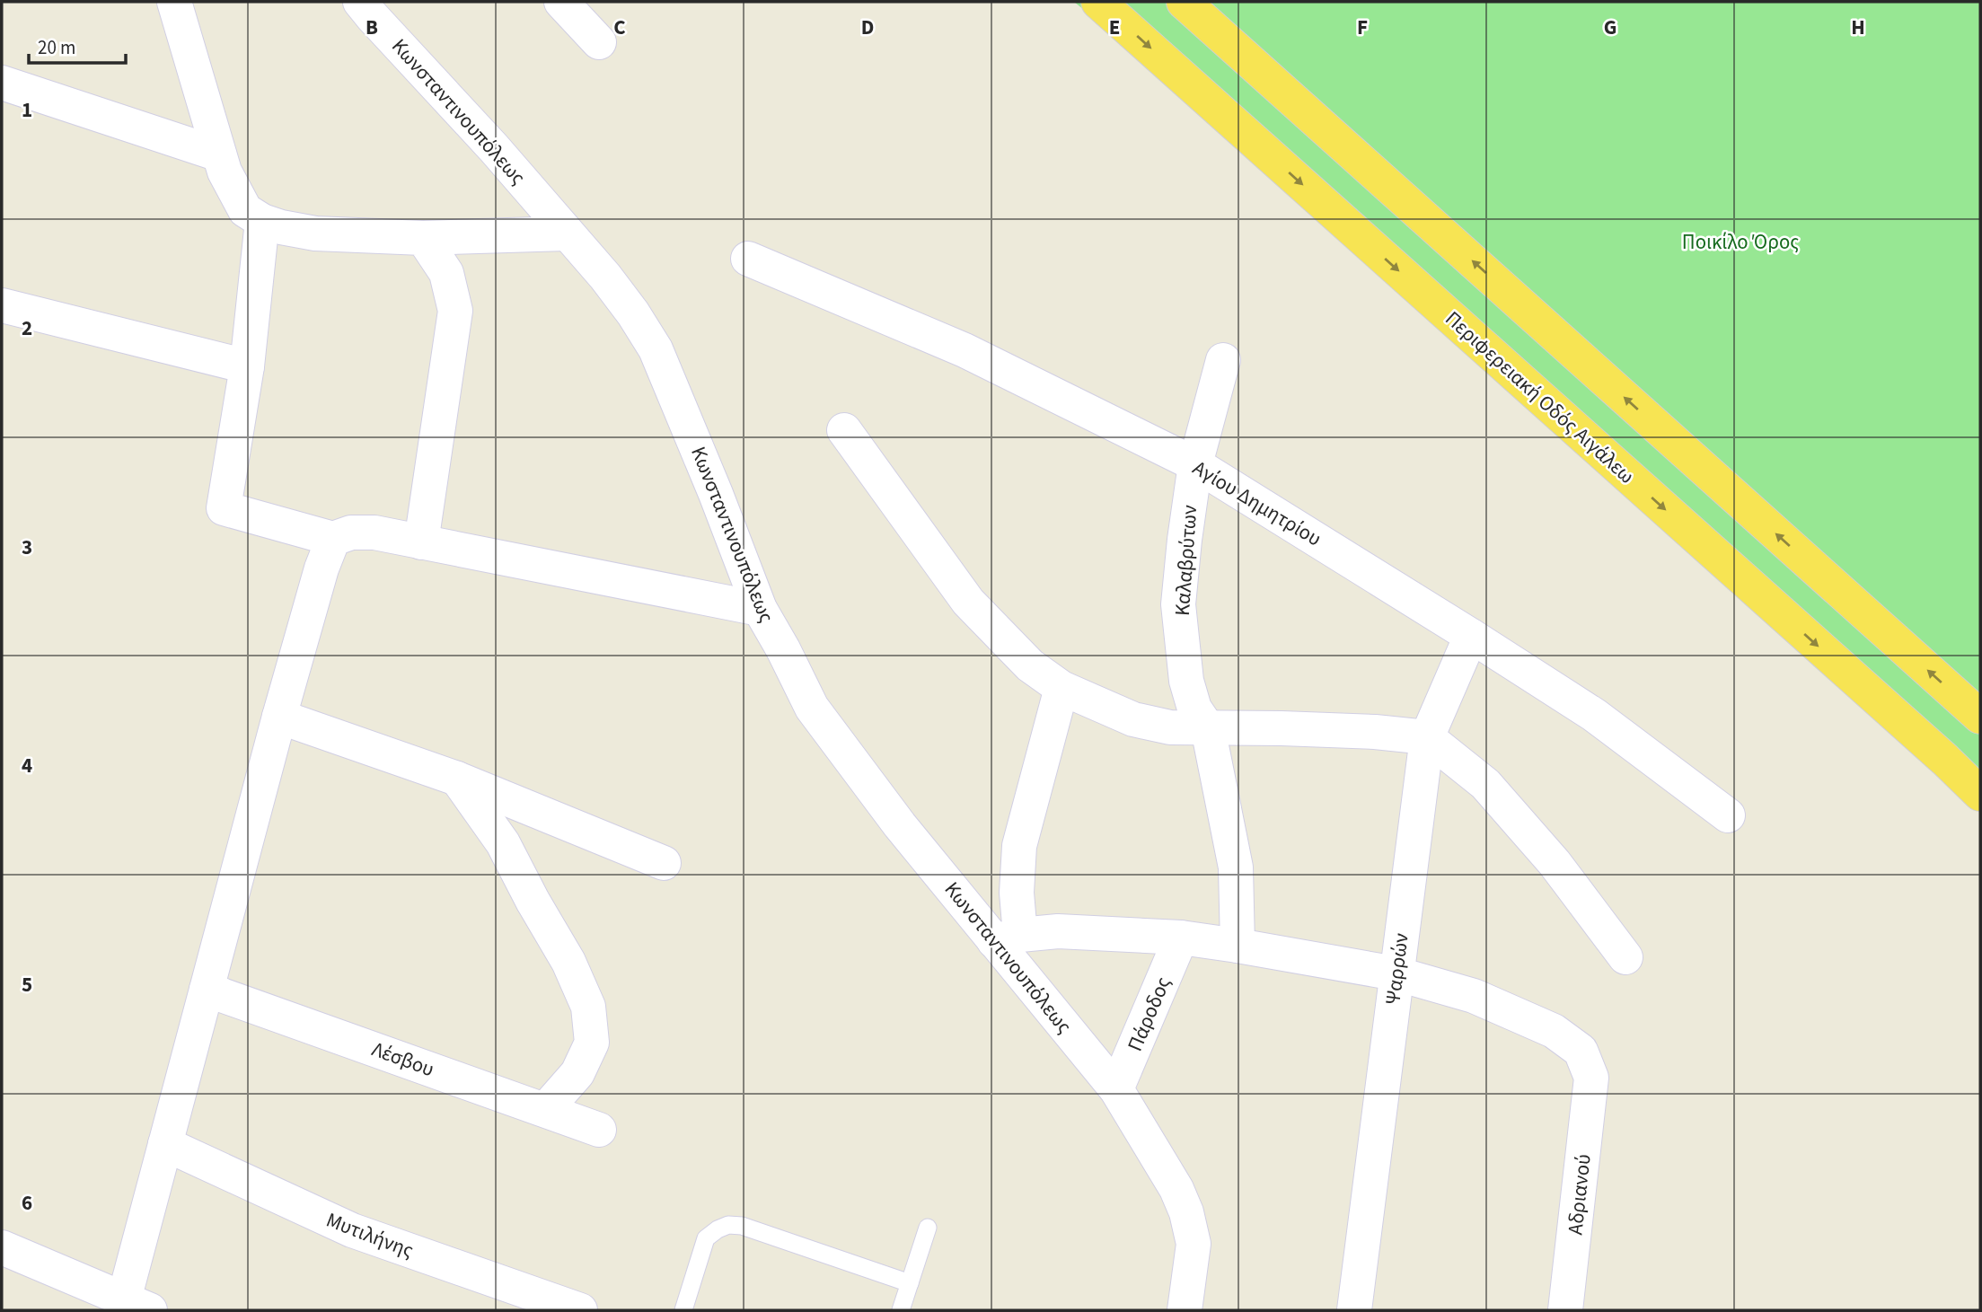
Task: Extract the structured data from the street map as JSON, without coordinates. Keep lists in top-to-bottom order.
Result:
{
  "streets": {
    "highway": ["Περιφερειακή Οδός Αιγάλεω"],
    "street": [
      "Κωνσταντινουπόλεως",
      "Αγίου Δημητρίου",
      "Καλαβρύτων",
      "Ψαρρών",
      "Πάροδος",
      "Λέσβου",
      "Αδριανού",
      "Μυτιλήνης"
    ]
  },
  "crossings": [
    ["Κωνσταντινουπόλεως", "Πάροδος"],
    ["Αγίου Δημητρίου", "Καλαβρύτων"],
    ["Αγίου Δημητρίου", "Ψαρρών"],
    ["Ψαρρών", "Αδριανού"]
  ],
  "parks": ["Ποικίλο Όρος"],
  "scale_bar": "20 m",
  "grid": {
    "columns": [
      "B",
      "C",
      "D",
      "E",
      "F",
      "G",
      "H"
    ],
    "rows": [
      "1",
      "2",
      "3",
      "4",
      "5",
      "6"
    ]
  }
}
